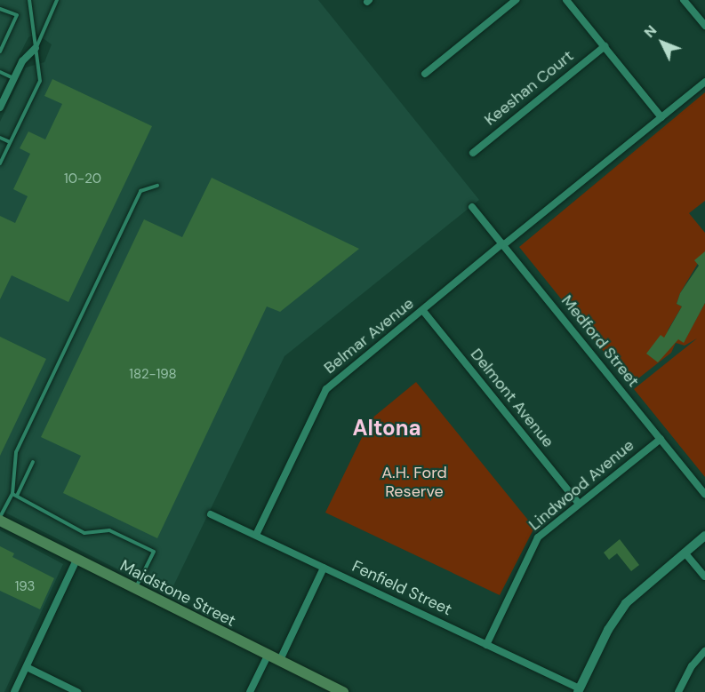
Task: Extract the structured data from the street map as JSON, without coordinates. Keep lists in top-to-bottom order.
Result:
{
  "streets": {
    "main road": ["Maidstone Street"],
    "street": [
      "Keeshan Court",
      "Belmar Avenue",
      "Medford Street",
      "Delmont Avenue",
      "Lindwood Avenue",
      "Fenfield Street"
    ]
  },
  "crossings": [
    ["Belmar Avenue", "Medford Street"],
    ["Belmar Avenue", "Delmont Avenue"],
    ["Belmar Avenue", "Fenfield Street"],
    ["Medford Street", "Lindwood Avenue"],
    ["Delmont Avenue", "Lindwood Avenue"],
    ["Lindwood Avenue", "Fenfield Street"]
  ],
  "districts": ["Altona"],
  "parks": ["A.H. Ford Reserve"],
  "house_numbers": ["10-20", "182-198", "193"],
  "north": "top left"
}
